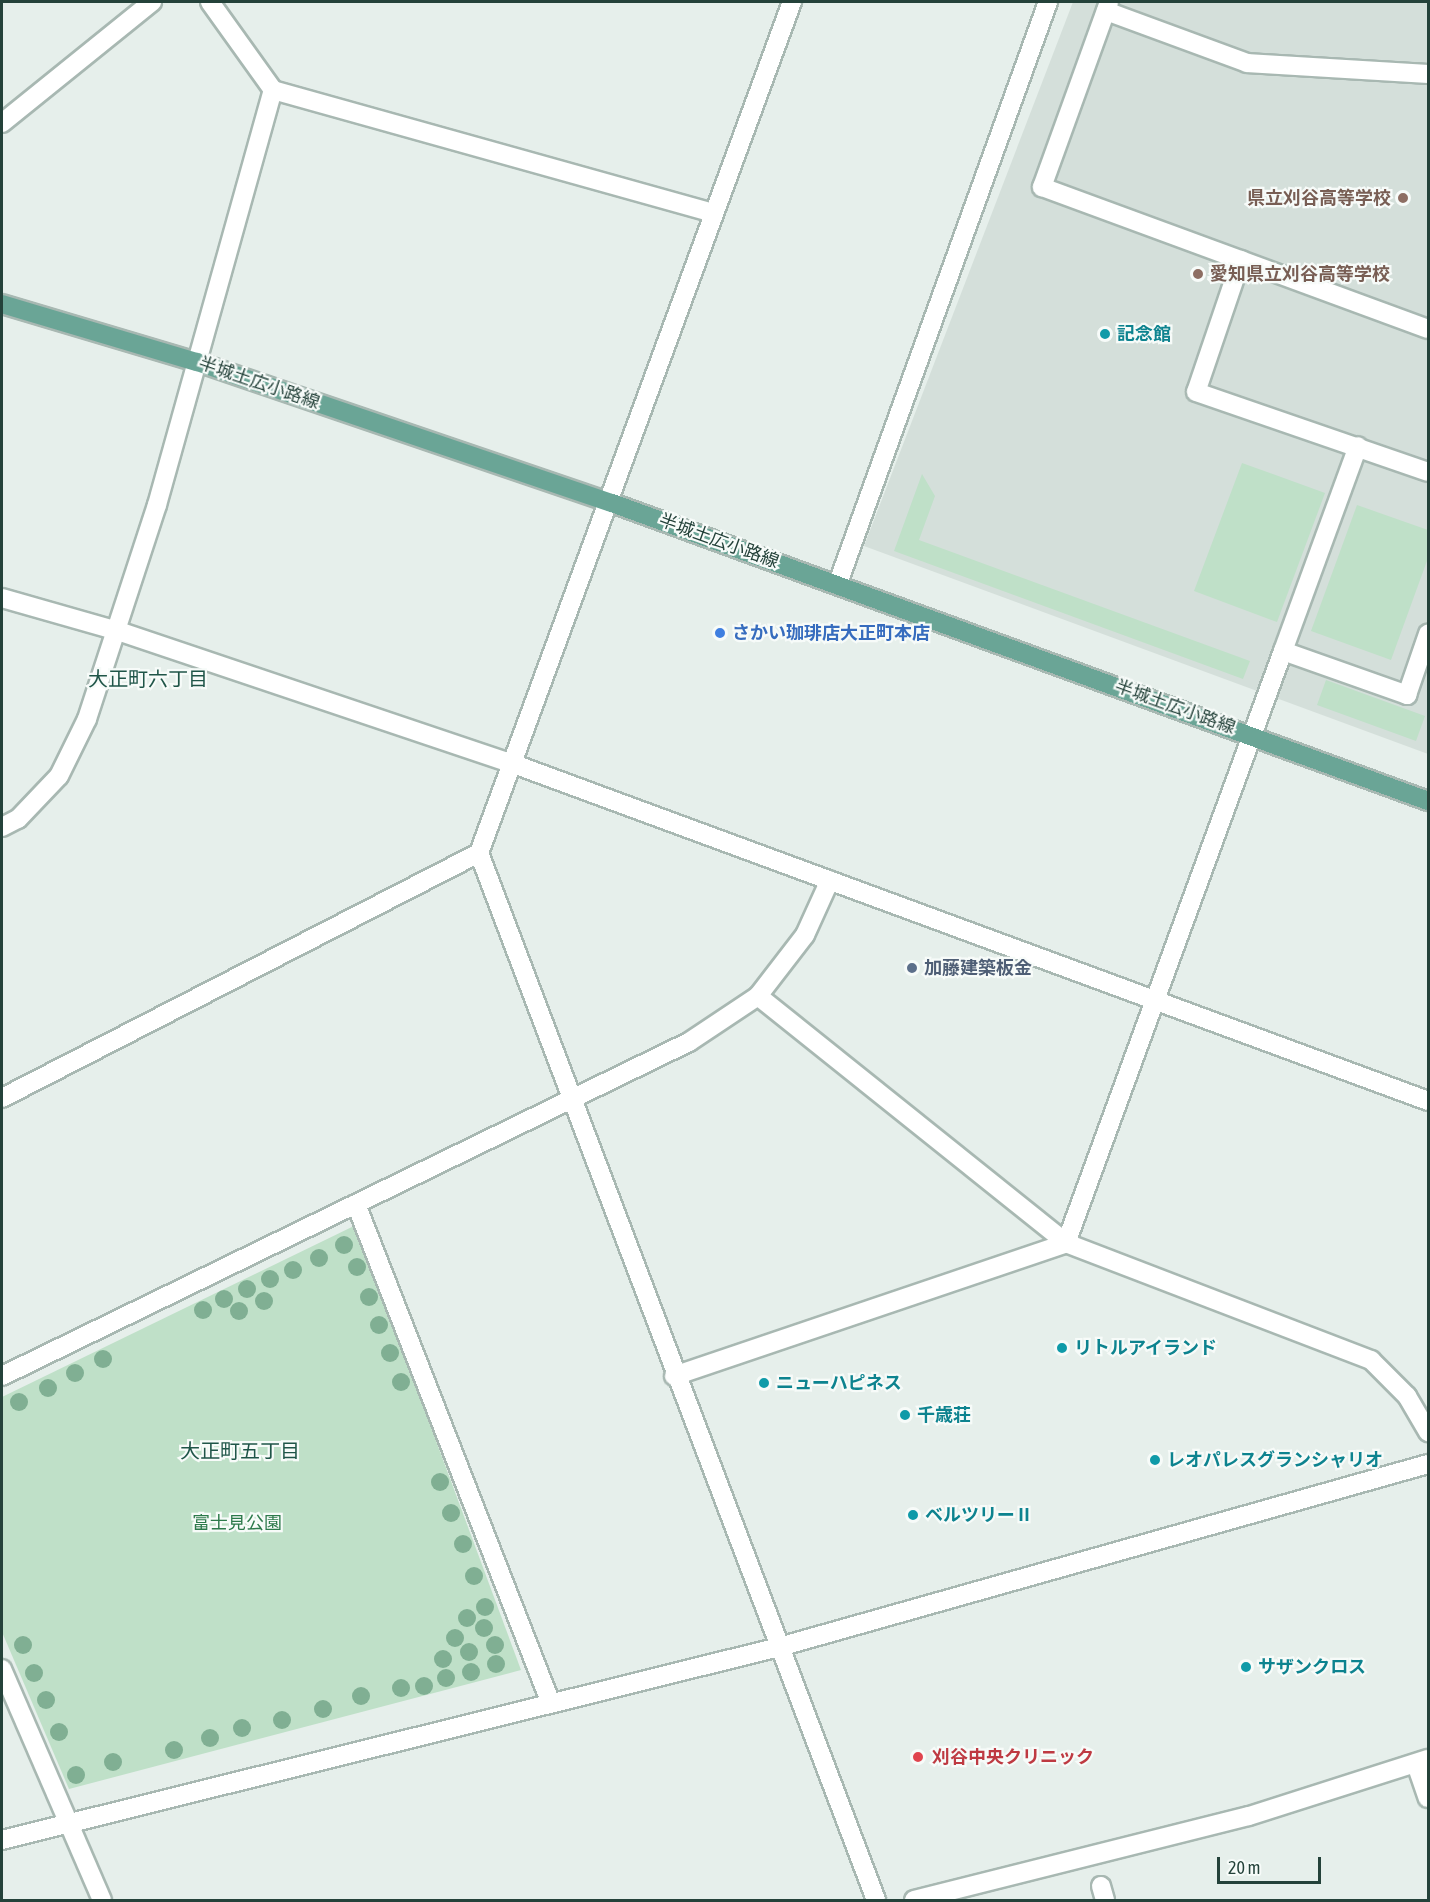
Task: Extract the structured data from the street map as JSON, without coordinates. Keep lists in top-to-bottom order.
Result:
{
  "streets": {
    "main road": ["半城土広小路線"]
  },
  "districts": ["大正町六丁目", "大正町五丁目"],
  "parks": ["富士見公園"],
  "places": [
    "県立刈谷高等学校",
    "愛知県立刈谷高等学校",
    "記念館",
    "さかい珈琲店大正町本店",
    "加藤建築板金",
    "リトルアイランド",
    "ニューハピネス",
    "千歳荘",
    "レオパレスグランシャリオ",
    "ベルツリーⅡ",
    "サザンクロス",
    "刈谷中央クリニック"
  ],
  "scale_bar": "20 m"
}
